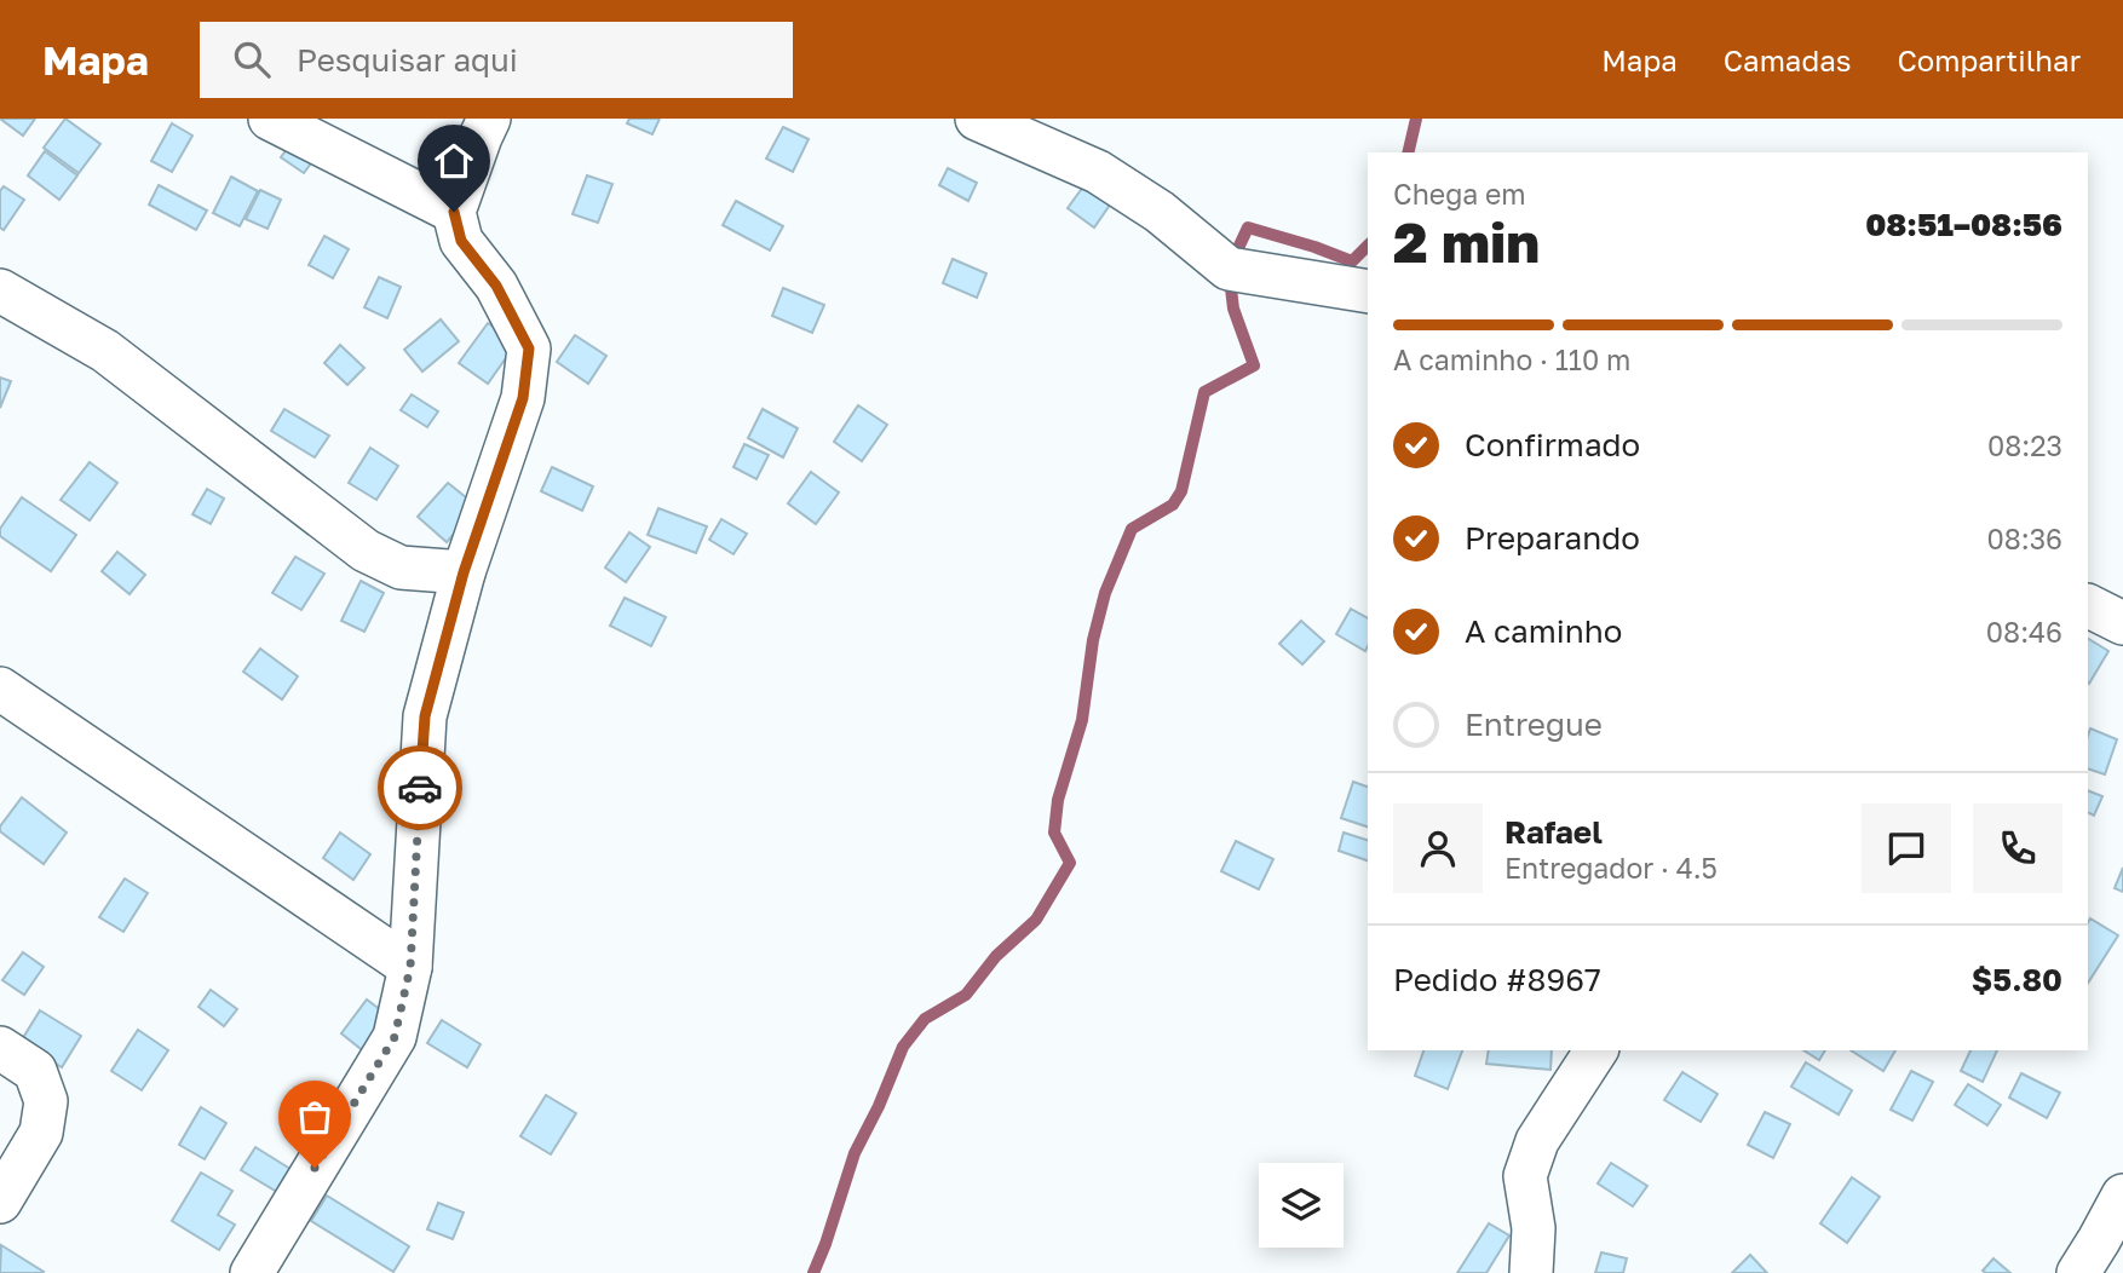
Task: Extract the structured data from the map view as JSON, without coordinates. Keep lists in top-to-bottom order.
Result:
{
  "page": {
    "header": "Mapa",
    "search": "Pesquisar aqui",
    "nav": ["Mapa", "Camadas", "Compartilhar"],
    "heading": ["2 min", "Chega em", "08:51–08:56"],
    "panel": [
      "Rafael",
      "Entregador · 4.5",
      "Pedido #8967",
      "$5.80"
    ],
    "bar": "A caminho · 110 m",
    "list": [
      ["Confirmado", "08:23"],
      ["Preparando", "08:36"],
      ["A caminho", "08:46"],
      "Entregue"
    ]
  }
}
